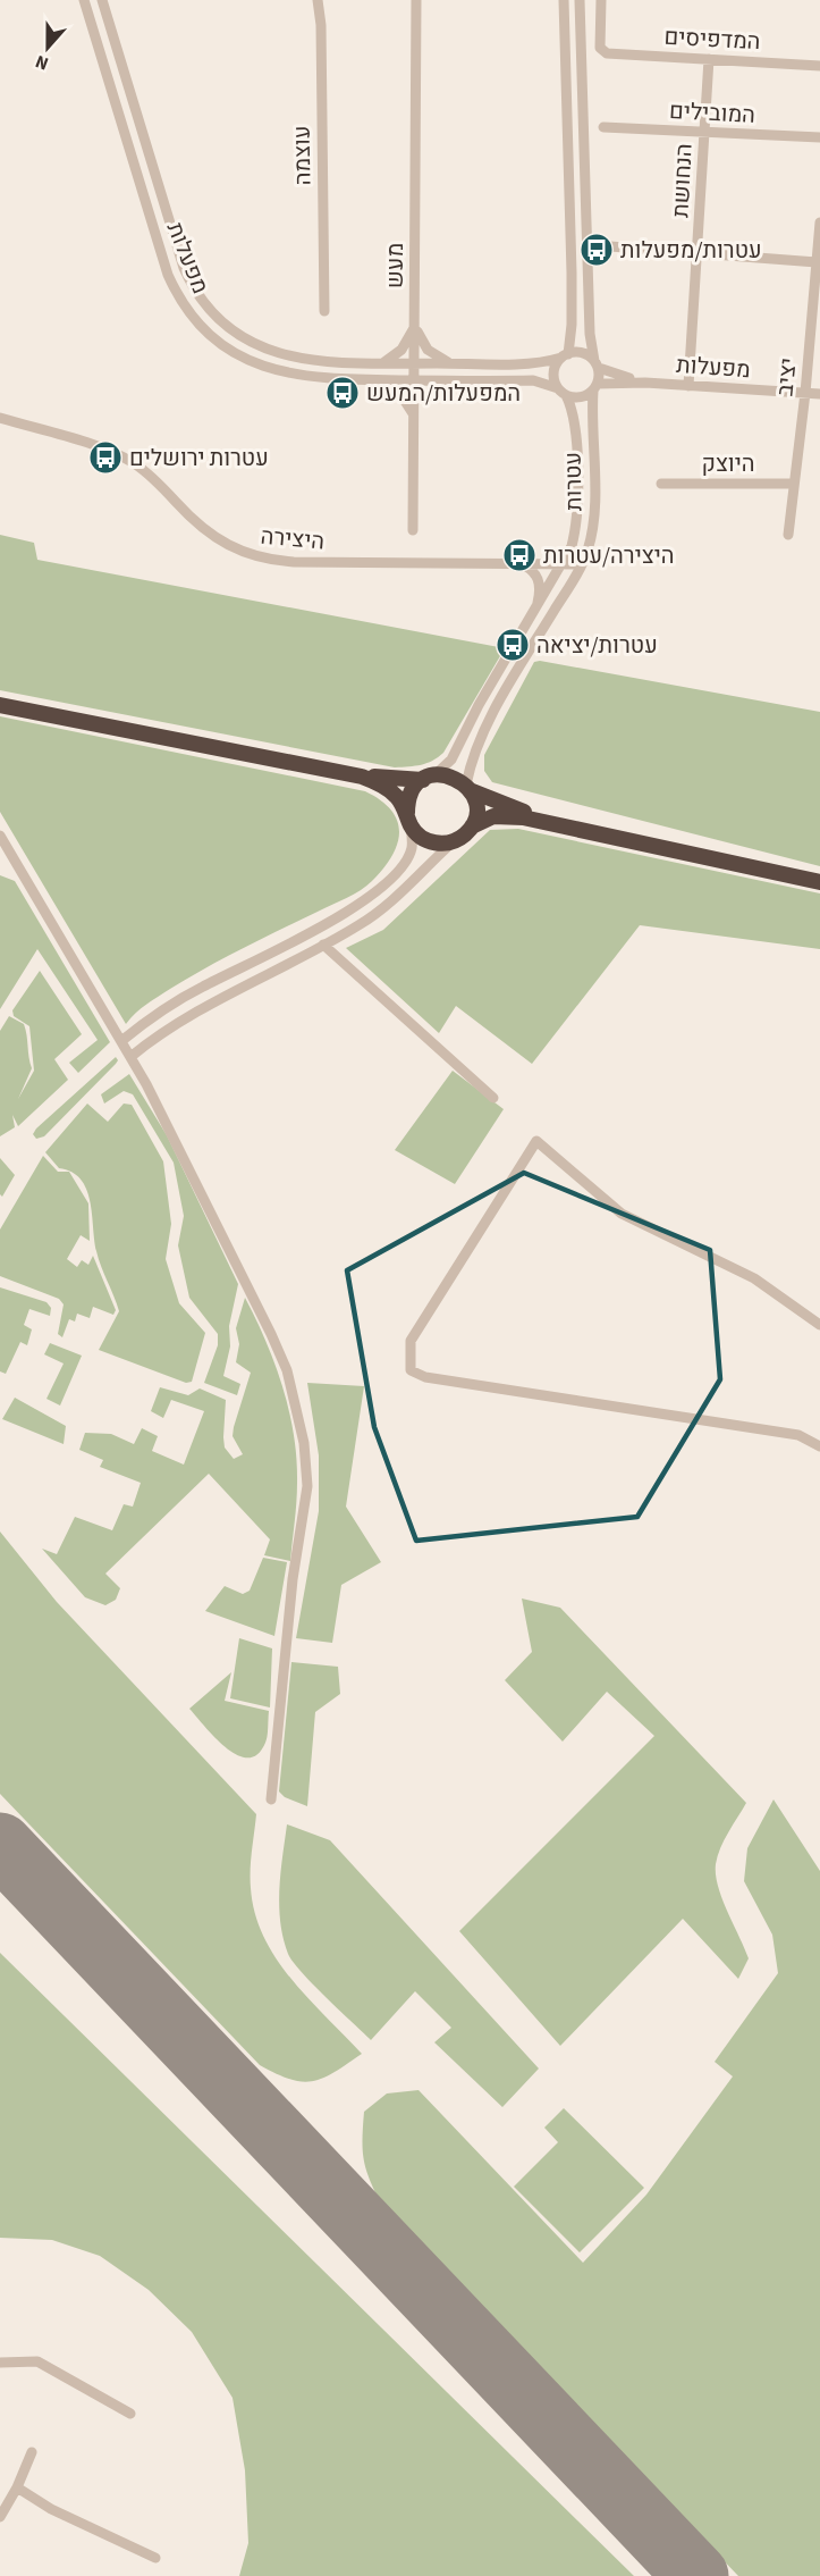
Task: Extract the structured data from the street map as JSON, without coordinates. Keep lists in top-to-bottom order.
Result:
{
  "streets": {
    "street": [
      "המדפיסים",
      "המובילים",
      "עוצמה",
      "הנחושת",
      "מפעלות",
      "מעש",
      "יציב",
      "היוצק",
      "עטרות",
      "היצירה"
    ]
  },
  "crossings": [
    ["המדפיסים", "הנחושת"],
    ["המובילים", "הנחושת"],
    ["הנחושת", "מפעלות"],
    ["מפעלות", "מעש"],
    ["מפעלות", "יציב"],
    ["מפעלות", "עטרות"],
    ["יציב", "היוצק"],
    ["עטרות", "היצירה"]
  ],
  "places": {
    "bus stop": [
      "עטרות/מפעלות",
      "המפעלות/המעש",
      "עטרות ירושלים",
      "היצירה/עטרות",
      "עטרות/יציאה"
    ]
  },
  "north": "bottom"
}
